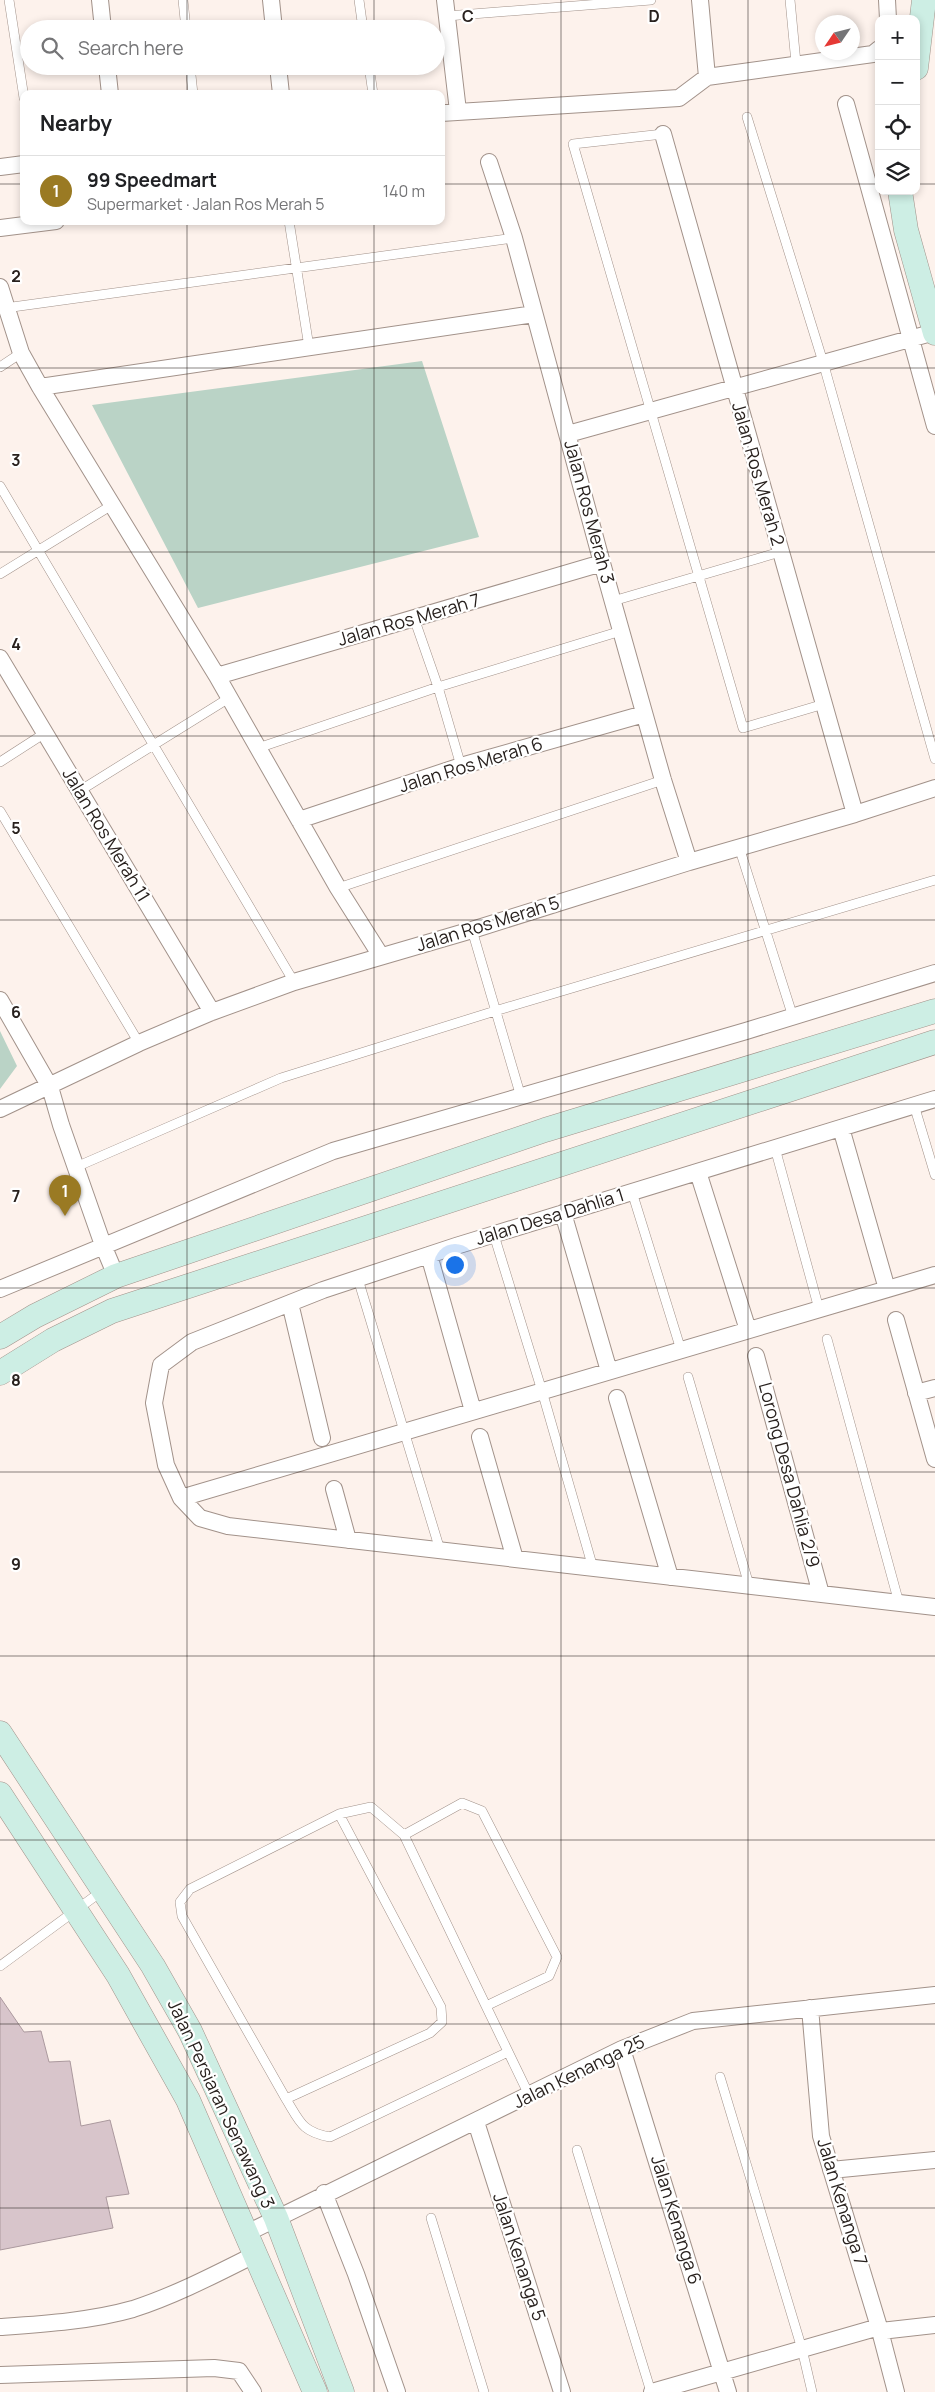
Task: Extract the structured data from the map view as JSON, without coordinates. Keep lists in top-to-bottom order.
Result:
{
  "streets": {
    "street": [
      "Jalan Ros Merah 2",
      "Jalan Ros Merah 3",
      "Jalan Ros Merah 7",
      "Jalan Ros Merah 6",
      "Jalan Ros Merah 11",
      "Jalan Ros Merah 5",
      "Jalan Desa Dahlia 1",
      "Lorong Desa Dahlia 2/9",
      "Jalan Kenanga 25",
      "Jalan Persiaran Senawang 3",
      "Jalan Kenanga 7",
      "Jalan Kenanga 6",
      "Jalan Kenanga 5"
    ]
  },
  "crossings": [
    ["Jalan Ros Merah 2", "Jalan Ros Merah 5"],
    ["Jalan Ros Merah 3", "Jalan Ros Merah 7"],
    ["Jalan Ros Merah 3", "Jalan Ros Merah 6"],
    ["Jalan Ros Merah 3", "Jalan Ros Merah 5"],
    ["Jalan Ros Merah 11", "Jalan Ros Merah 5"],
    ["Jalan Desa Dahlia 1", "Lorong Desa Dahlia 2/9"],
    ["Jalan Kenanga 25", "Jalan Persiaran Senawang 3"],
    ["Jalan Kenanga 25", "Jalan Kenanga 7"],
    ["Jalan Kenanga 25", "Jalan Kenanga 6"],
    ["Jalan Kenanga 25", "Jalan Kenanga 5"]
  ],
  "north": "bottom left",
  "page": {
    "map_buttons": ["+", "−"],
    "search": "Search here",
    "heading": "Nearby",
    "list": [
      {
        "mark": "1",
        "name": "99 Speedmart",
        "note": "Supermarket · Jalan Ros Merah 5",
        "value": "140 m"
      }
    ],
    "pins": "1"
  },
  "grid": {
    "columns": ["C", "D"],
    "rows": [
      "2",
      "3",
      "4",
      "5",
      "6",
      "7",
      "8",
      "9"
    ]
  }
}
